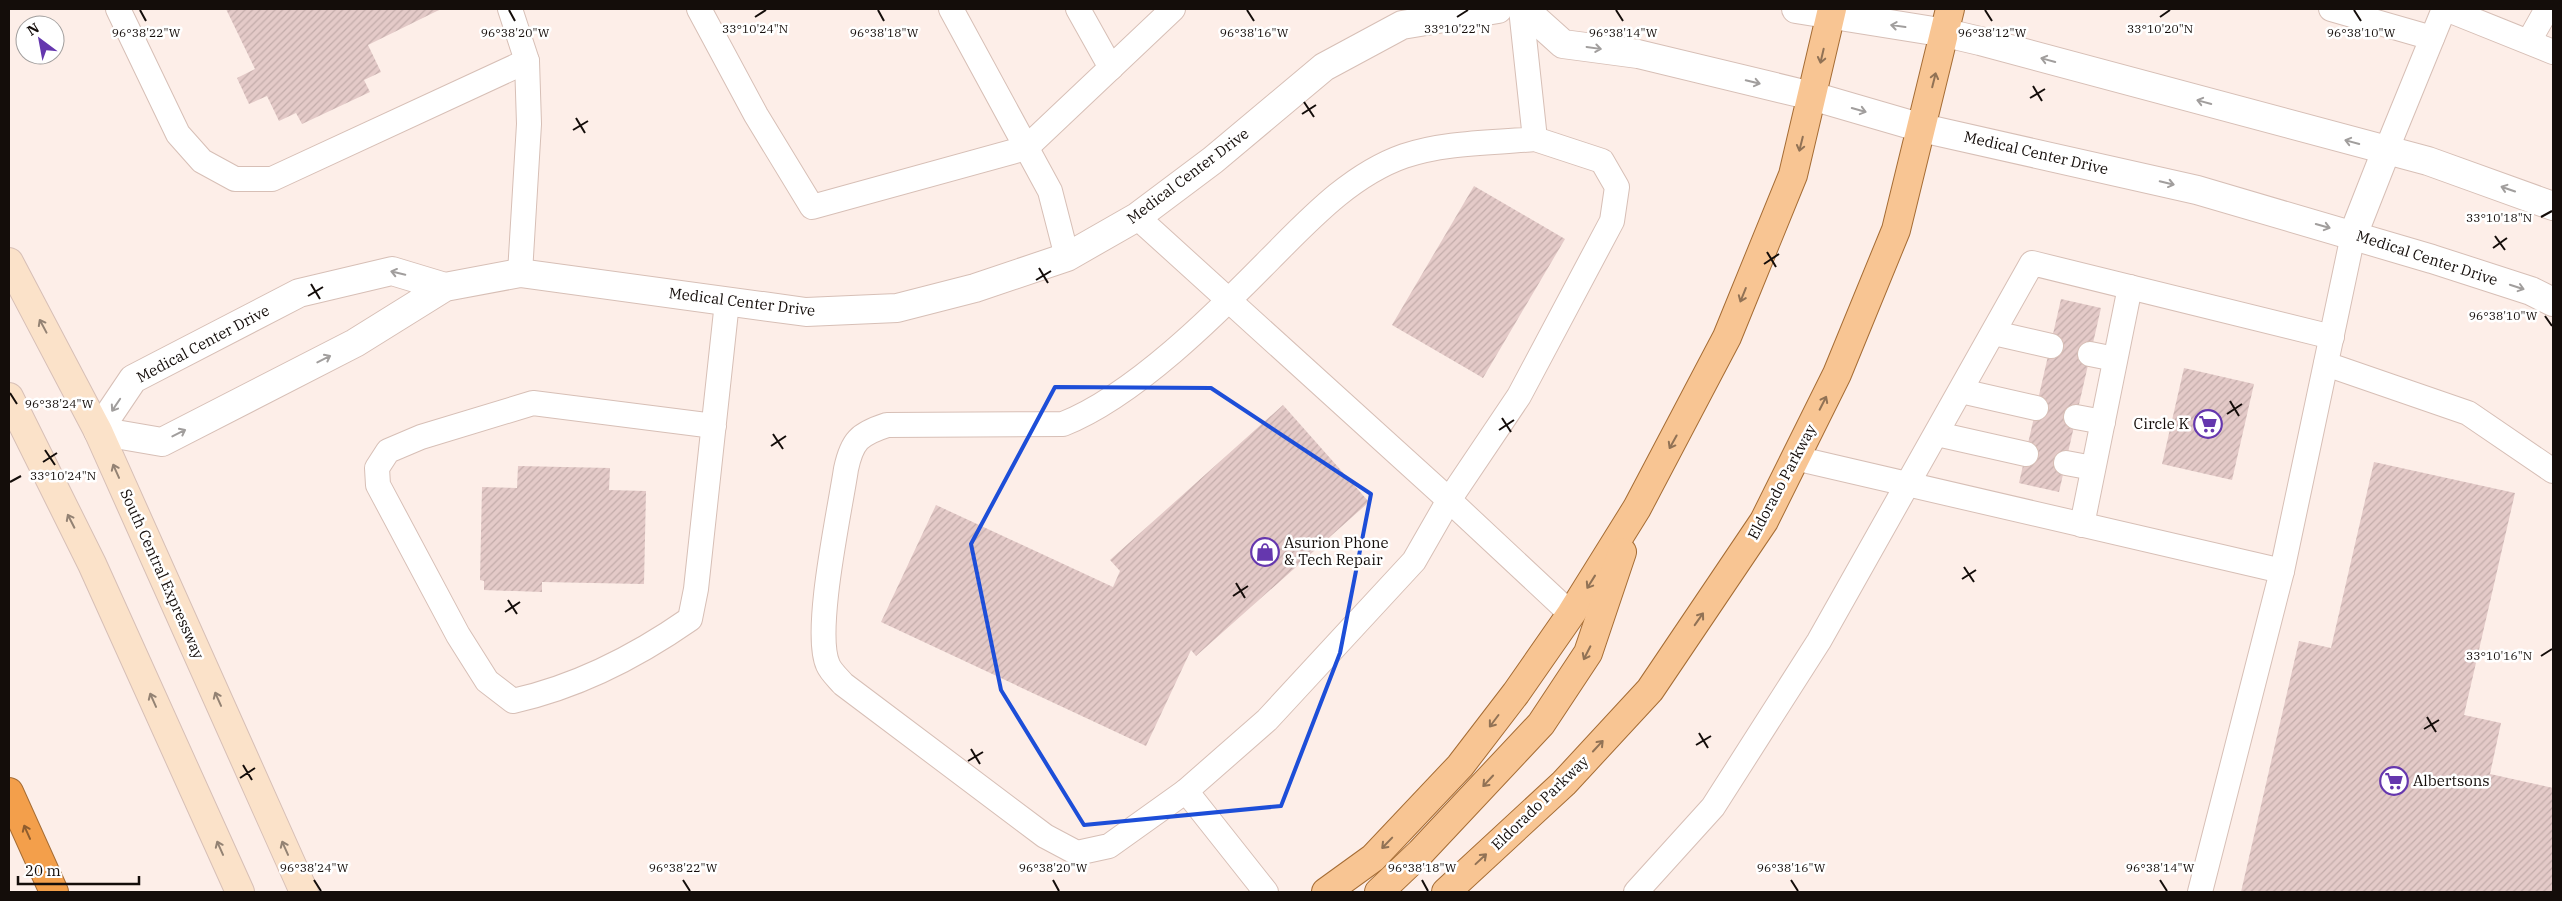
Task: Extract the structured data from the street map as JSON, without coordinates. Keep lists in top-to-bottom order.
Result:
{
  "streets": {
    "main road": ["Eldorado Parkway", "South Central Expressway"],
    "street": ["Medical Center Drive"]
  },
  "crossings": [
    ["Medical Center Drive", "Eldorado Parkway"],
    ["Medical Center Drive", "South Central Expressway"]
  ],
  "places": {
    "supermarket": ["Circle K", "Albertsons"],
    "shop": ["Asurion Phone & Tech Repair"]
  },
  "scale_bar": "20 m",
  "north": "top left",
  "coordinates": [
    "33°10'24\"N",
    "33°10'22\"N",
    "33°10'20\"N",
    "96°38'22\"W",
    "96°38'20\"W",
    "96°38'18\"W",
    "96°38'16\"W",
    "96°38'14\"W",
    "96°38'12\"W",
    "96°38'10\"W",
    "33°10'18\"N",
    "96°38'24\"W",
    "33°10'16\"N"
  ]
}
